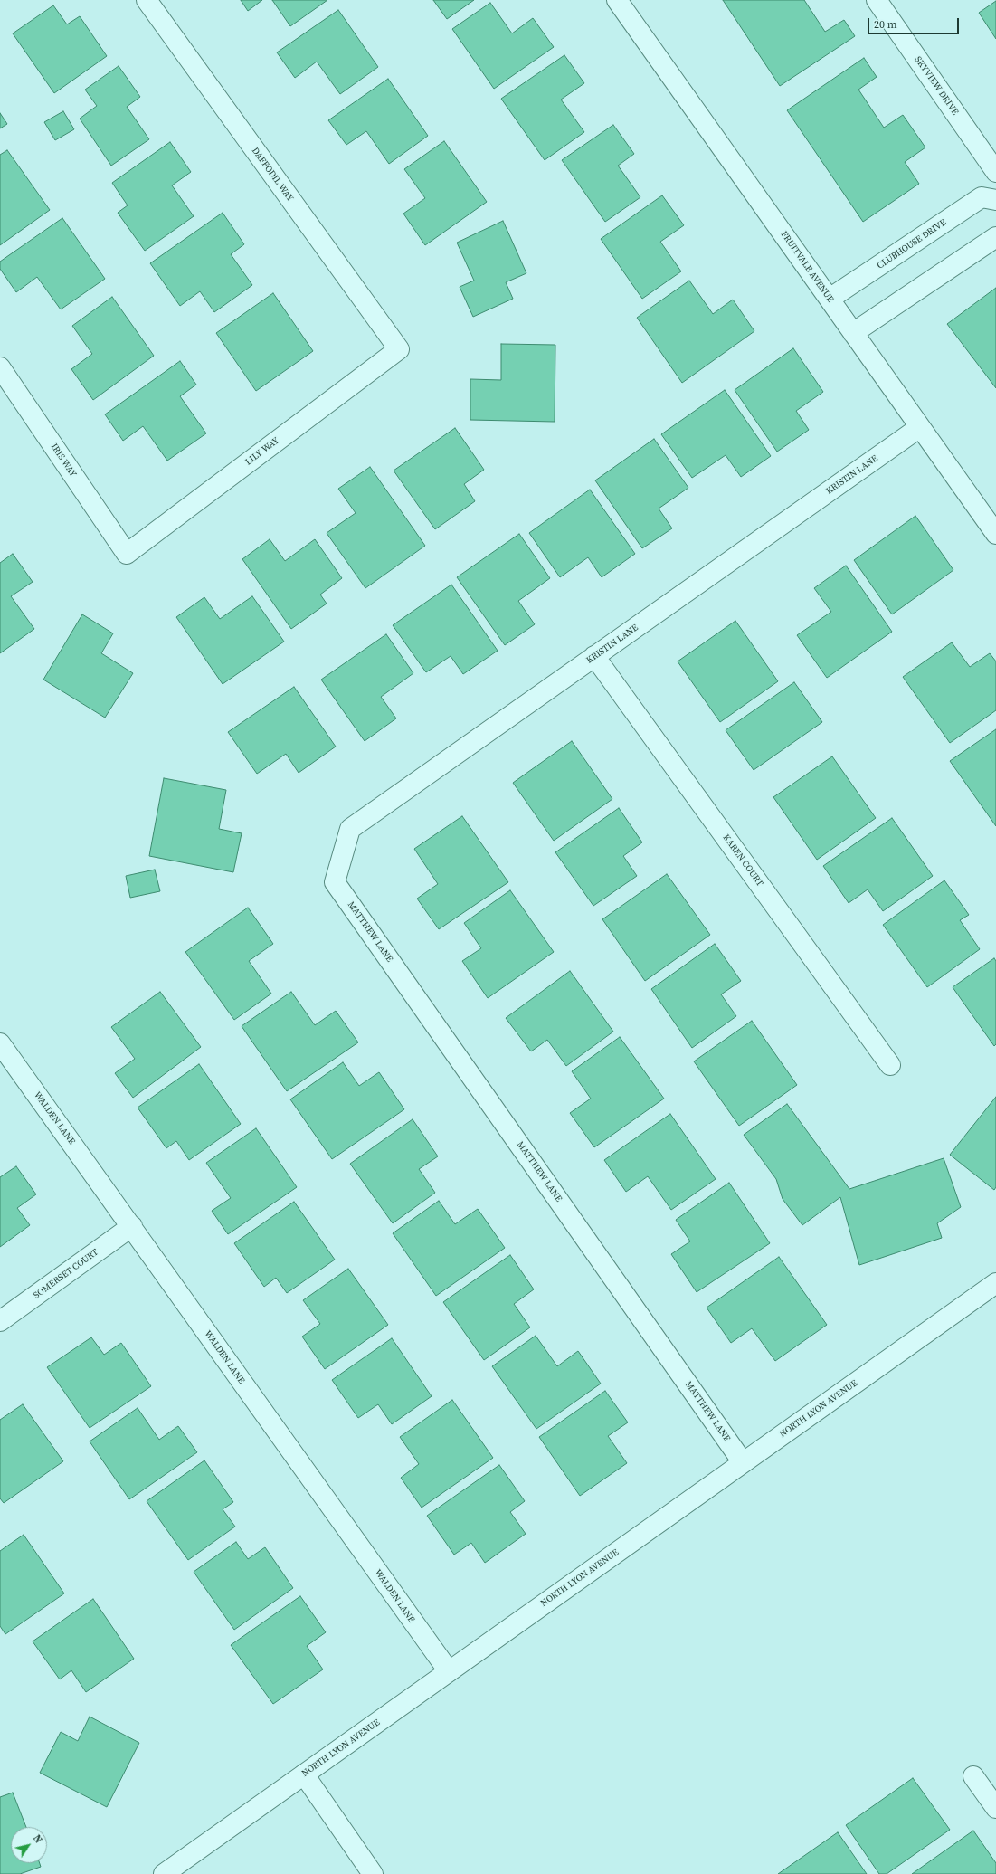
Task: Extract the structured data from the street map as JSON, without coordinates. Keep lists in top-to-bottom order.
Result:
{
  "streets": {
    "street": [
      "SKYVIEW DRIVE",
      "DAFFODIL WAY",
      "CLUBHOUSE DRIVE",
      "FRUITVALE AVENUE",
      "LILY WAY",
      "IRIS WAY",
      "KRISTIN LANE",
      "KAREN COURT",
      "MATTHEW LANE",
      "WALDEN LANE",
      "SOMERSET COURT",
      "NORTH LYON AVENUE"
    ]
  },
  "crossings": [
    ["DAFFODIL WAY", "LILY WAY"],
    ["CLUBHOUSE DRIVE", "FRUITVALE AVENUE"],
    ["FRUITVALE AVENUE", "KRISTIN LANE"],
    ["LILY WAY", "IRIS WAY"],
    ["KRISTIN LANE", "KAREN COURT"],
    ["KRISTIN LANE", "MATTHEW LANE"],
    ["MATTHEW LANE", "NORTH LYON AVENUE"],
    ["WALDEN LANE", "SOMERSET COURT"],
    ["WALDEN LANE", "NORTH LYON AVENUE"]
  ],
  "scale_bar": "20 m",
  "north": "top right"
}
